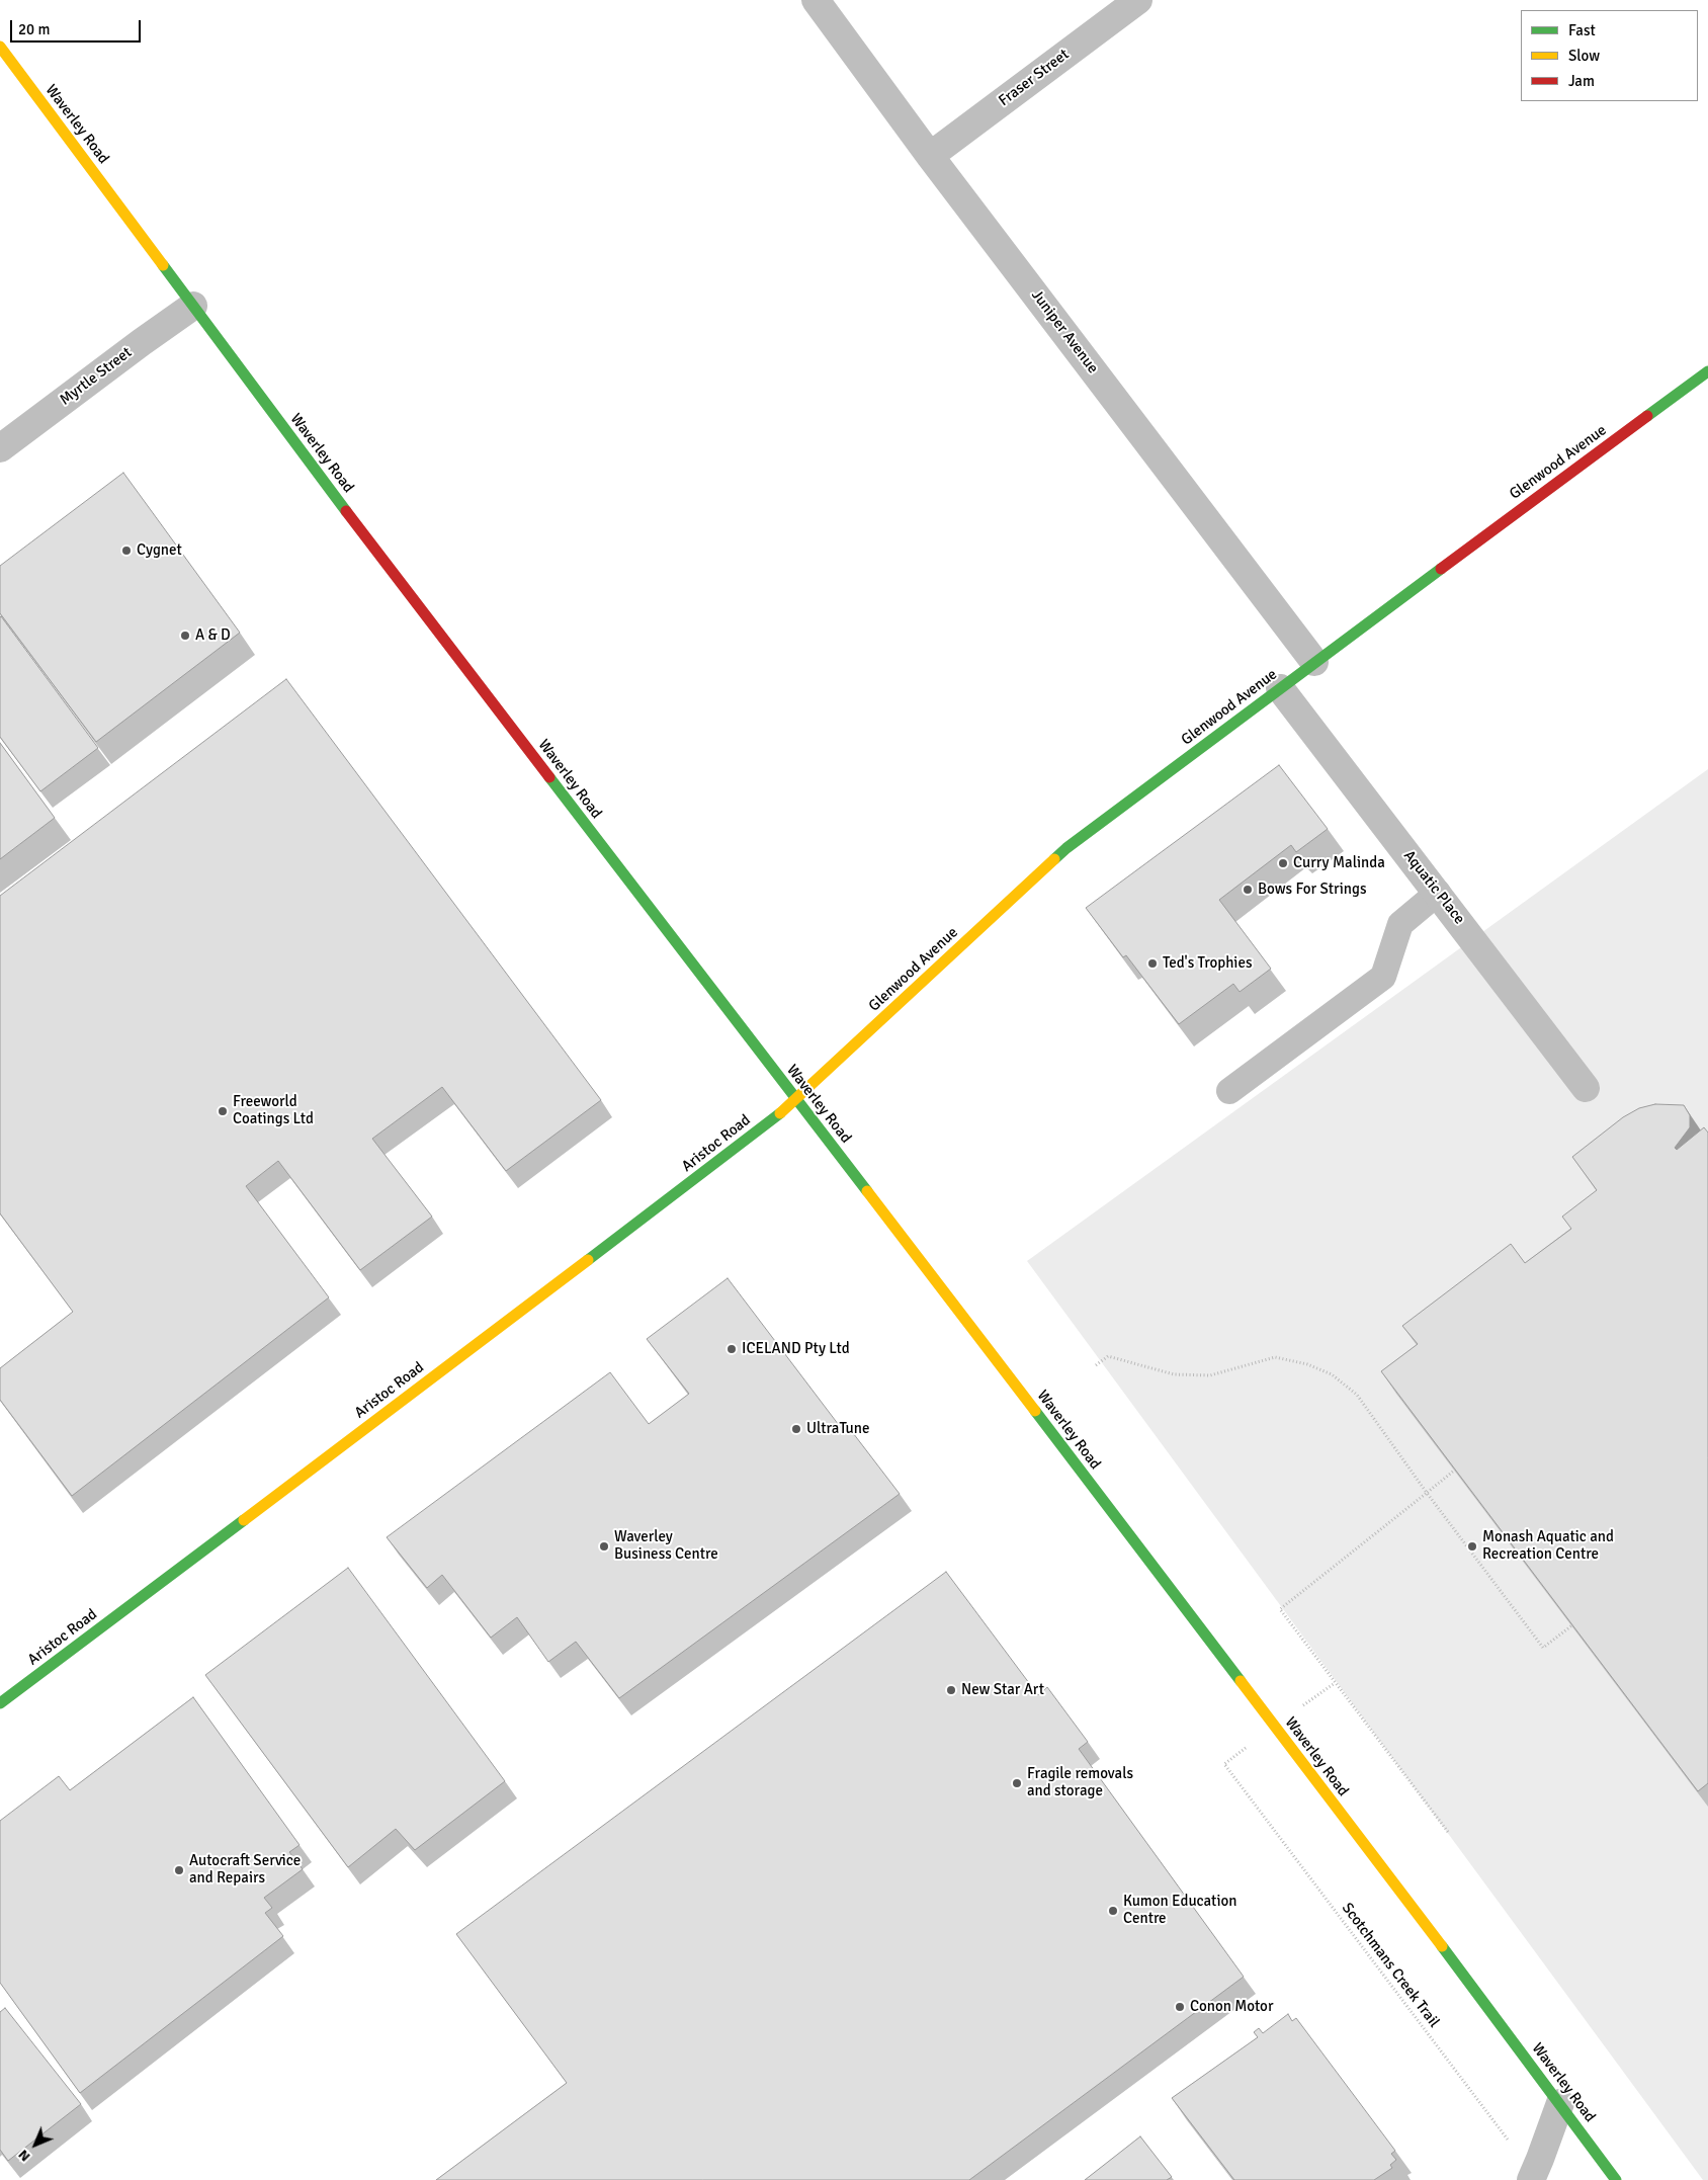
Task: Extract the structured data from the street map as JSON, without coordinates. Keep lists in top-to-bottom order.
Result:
{
  "streets": {
    "main road": ["Waverley Road", "Glenwood Avenue", "Aristoc Road"],
    "street": [
      "Fraser Street",
      "Juniper Avenue",
      "Myrtle Street",
      "Aquatic Place"
    ],
    "path": ["Scotchmans Creek Trail"]
  },
  "crossings": [
    ["Fraser Street", "Juniper Avenue"],
    ["Waverley Road", "Myrtle Street"],
    ["Waverley Road", "Glenwood Avenue"],
    ["Waverley Road", "Aristoc Road"],
    ["Juniper Avenue", "Glenwood Avenue"],
    ["Glenwood Avenue", "Aquatic Place"],
    ["Glenwood Avenue", "Aristoc Road"]
  ],
  "places": [
    "Cygnet",
    "A & D",
    "Curry Malinda",
    "Bows For Strings",
    "Ted's Trophies",
    "Freeworld Coatings Ltd",
    "ICELAND Pty Ltd",
    "UltraTune",
    "Waverley Business Centre",
    "Monash Aquatic and Recreation Centre",
    "New Star Art",
    "Fragile removals and storage",
    "Autocraft Service and Repairs",
    "Kumon Education Centre",
    "Conon Motor"
  ],
  "legend": ["Fast", "Slow", "Jam"],
  "scale_bar": "20 m",
  "north": "bottom left"
}
